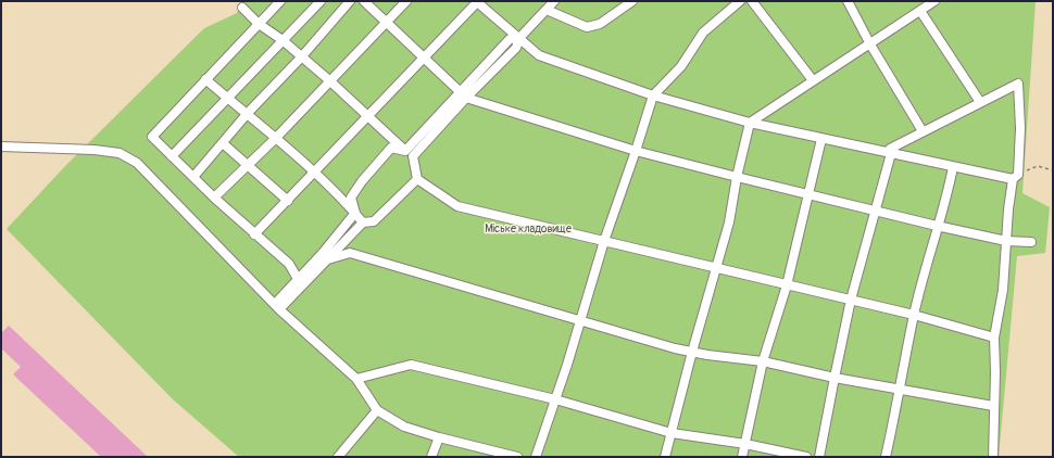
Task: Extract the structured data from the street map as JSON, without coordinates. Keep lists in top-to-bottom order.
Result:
{
  "parks": ["Міське кладовище"]
}
